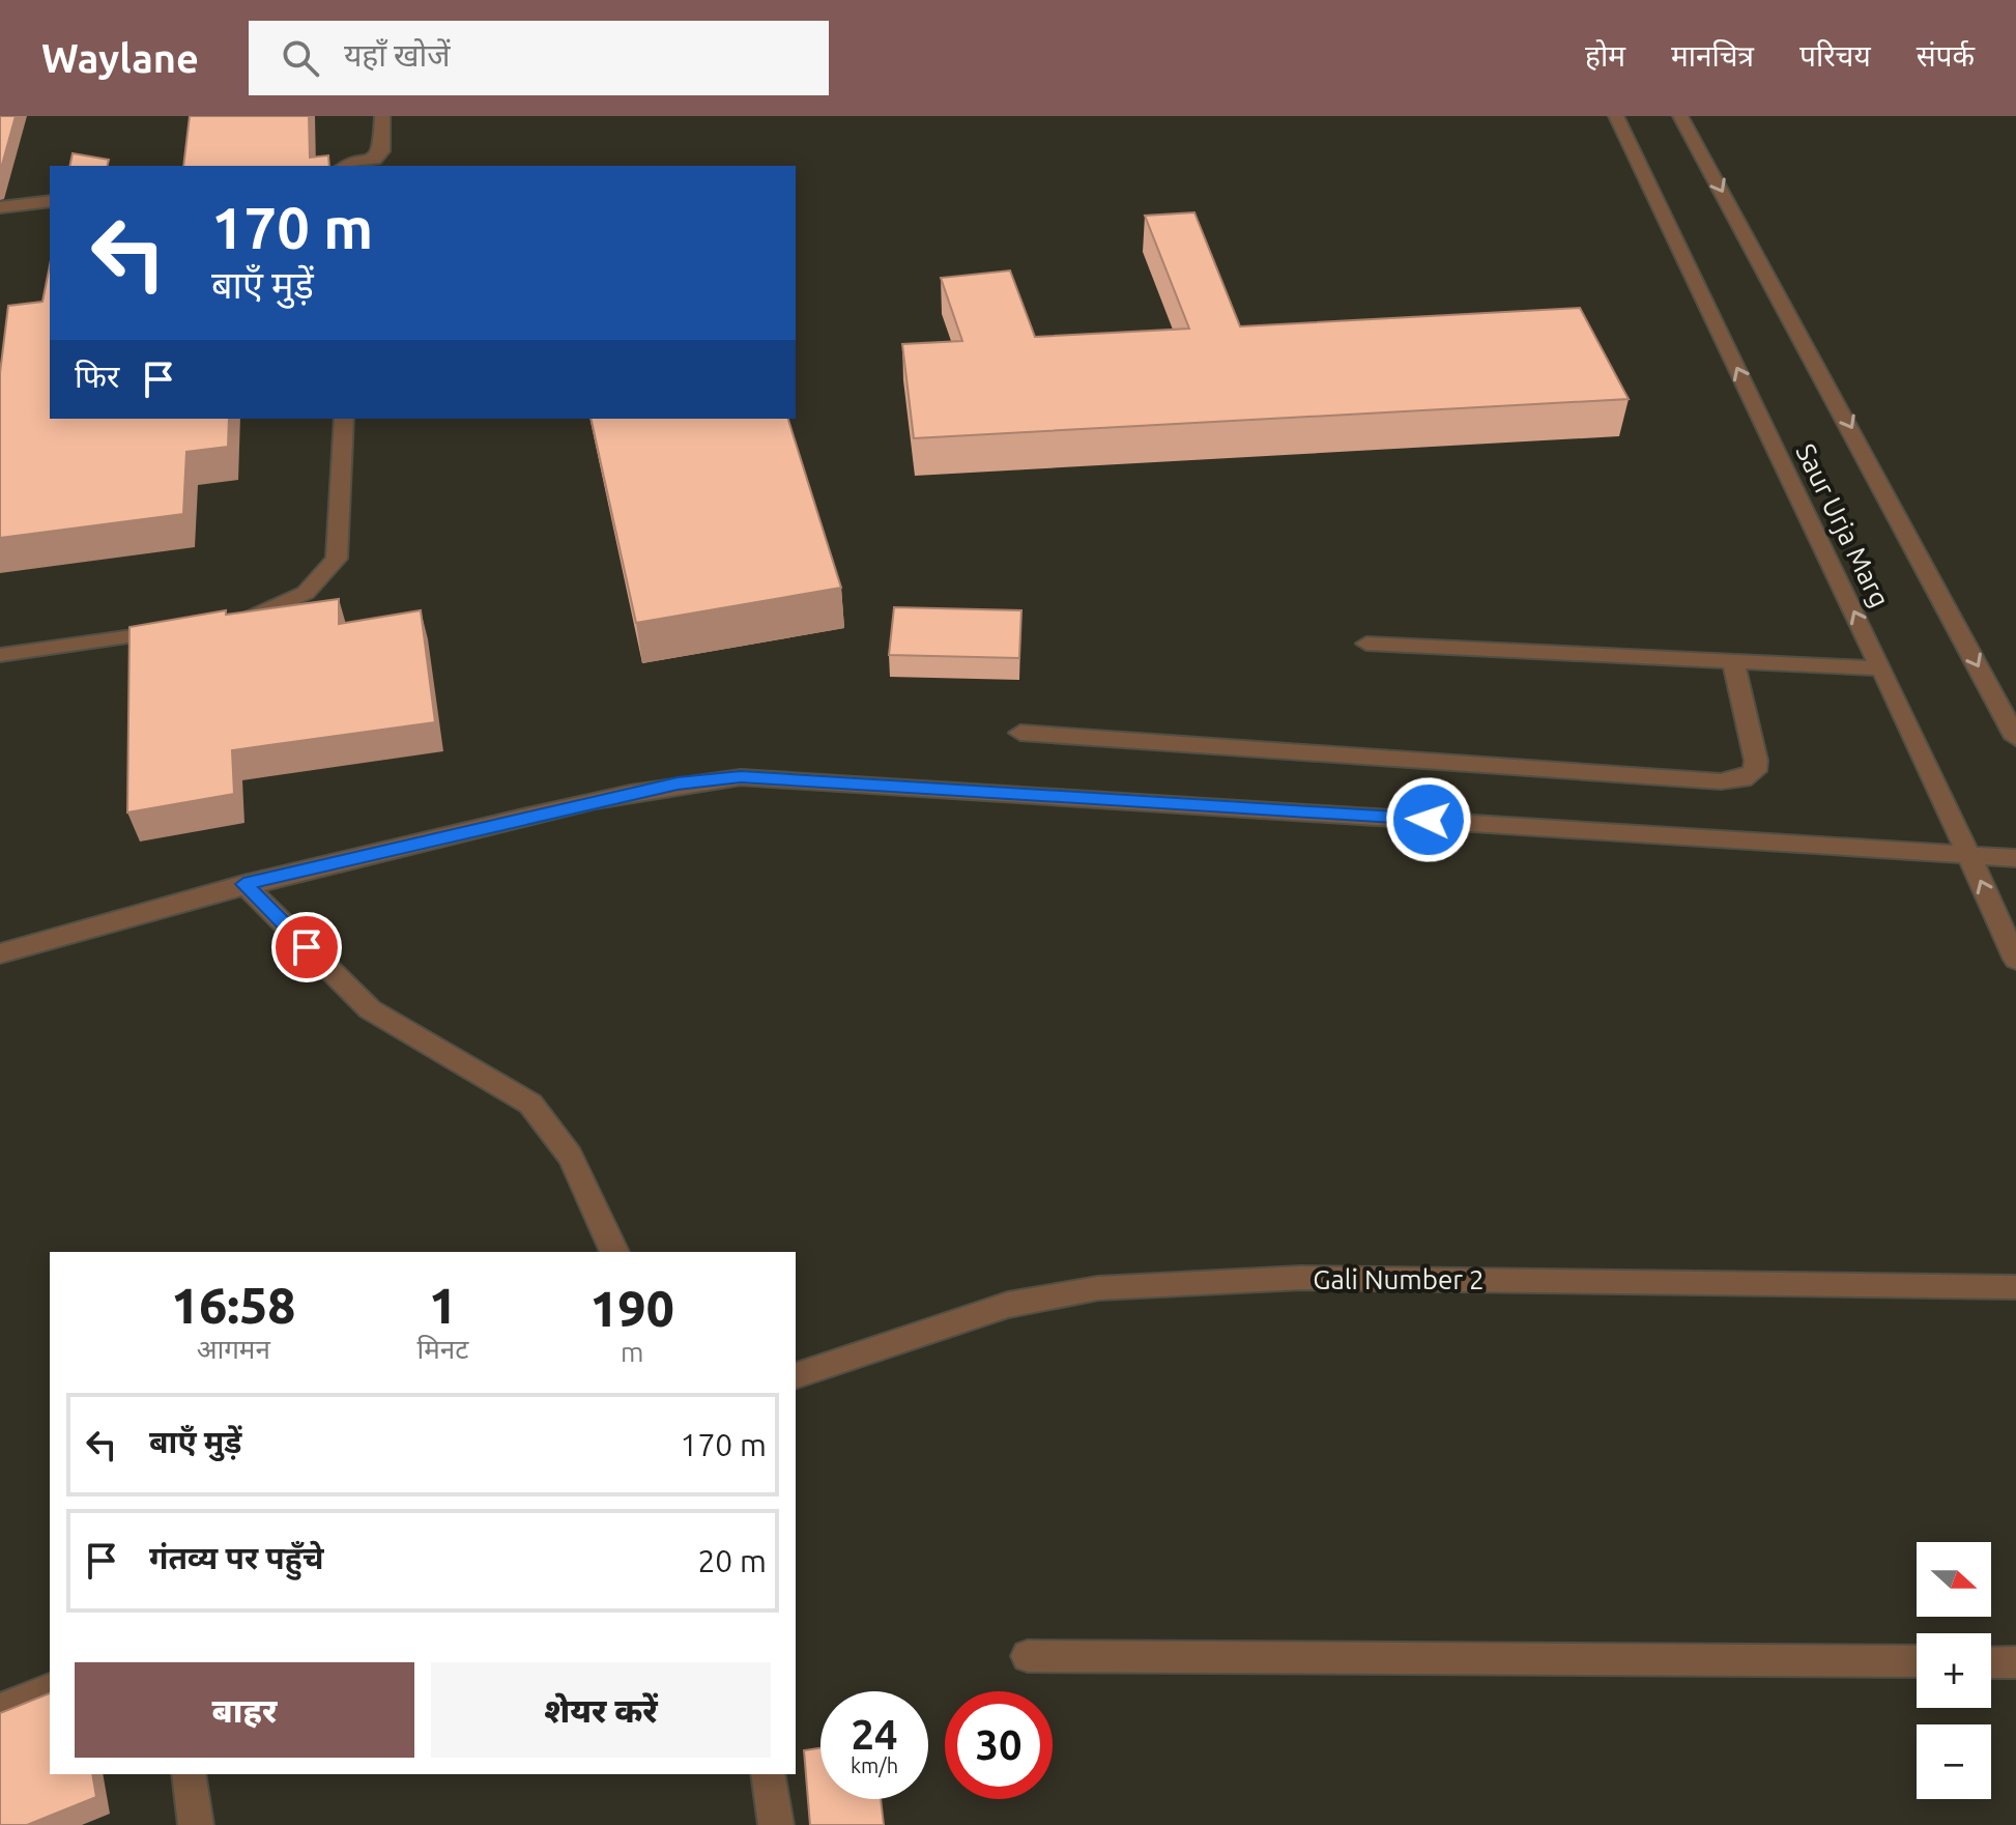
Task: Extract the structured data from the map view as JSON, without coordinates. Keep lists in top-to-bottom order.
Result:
{
  "streets": {
    "street": ["Saur Urja Marg", "Gali Number 2"]
  },
  "north": "right",
  "page": {
    "header": "Waylane",
    "search": "यहाँ खोजें",
    "nav": [
      "होम",
      "मानचित्र",
      "परिचय",
      "संपर्क"
    ],
    "turn": ["170 m", "बाएँ मुड़ें"],
    "then": "फिर",
    "eta": [
      "16:58",
      "आगमन",
      "1",
      "मिनट",
      "190",
      "m"
    ],
    "list": [
      {
        "name": "बाएँ मुड़ें",
        "value": "170 m"
      },
      {
        "name": "गंतव्य पर पहुँचे",
        "value": "20 m"
      }
    ],
    "map_buttons": ["+", "−"],
    "buttons": ["बाहर", "शेयर करें"],
    "speed": "24 km/h",
    "limit": "30"
  }
}
